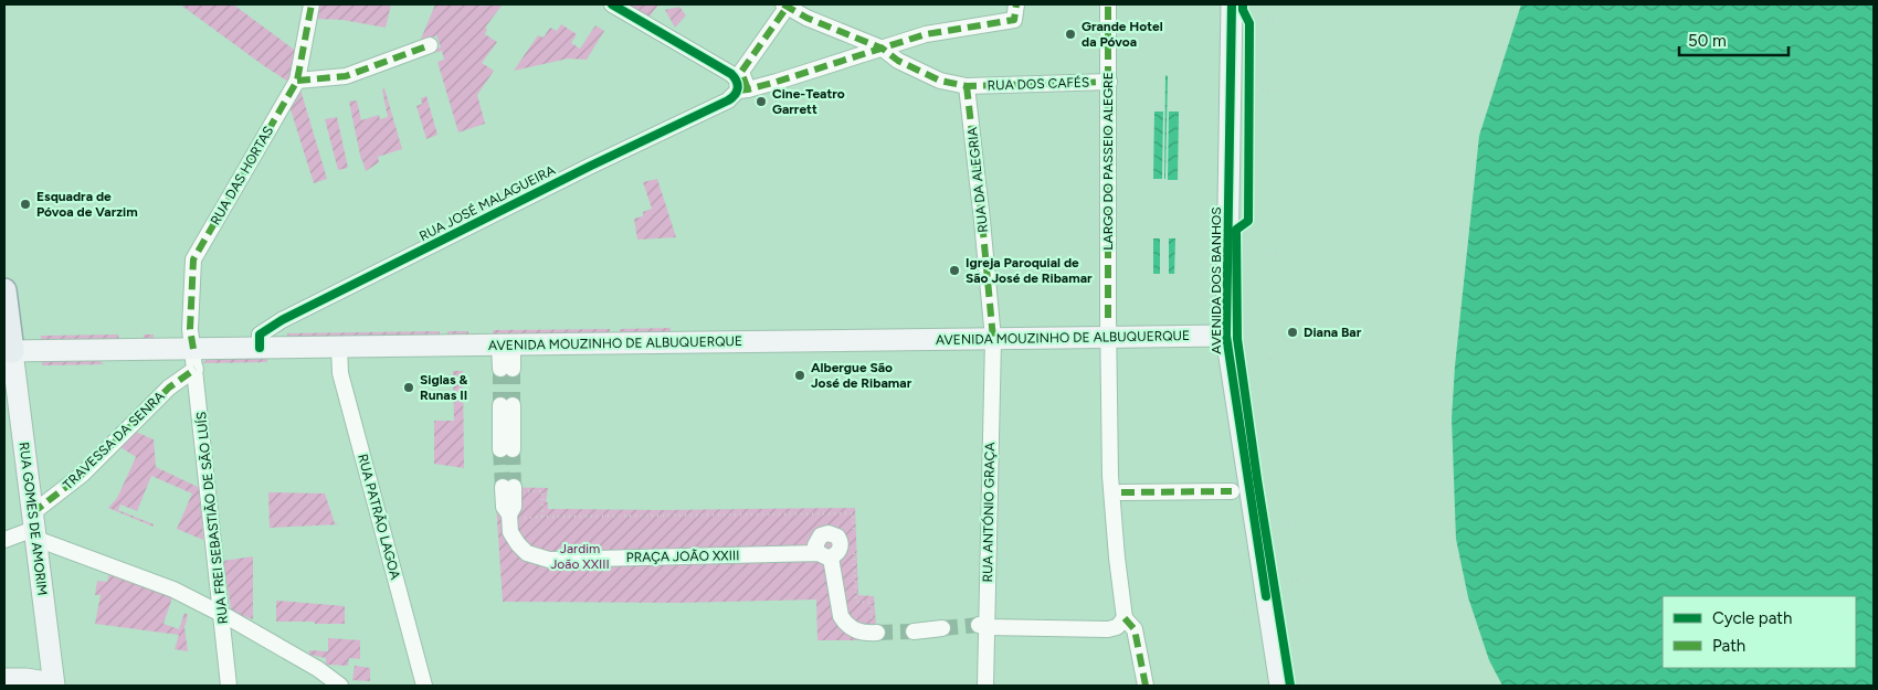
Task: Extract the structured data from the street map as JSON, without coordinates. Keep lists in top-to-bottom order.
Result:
{
  "streets": {
    "main road": ["AVENIDA DOS BANHOS", "AVENIDA MOUZINHO DE ALBUQUERQUE", "RUA GOMES DE AMORIM"],
    "street": [
      "RUA DOS CAFÉS",
      "LARGO DO PASSEIO ALEGRE",
      "RUA DAS HORTAS",
      "RUA DA ALEGRIA",
      "RUA JOSÉ MALAGUEIRA",
      "TRAVESSA DA SENRA",
      "RUA ANTÓNIO GRAÇA",
      "RUA PATRÃO LAGOA",
      "RUA FREI SEBASTIÃO DE SÃO LUÍS",
      "PRAÇA JOÃO XXIII"
    ]
  },
  "crossings": [
    ["RUA DOS CAFÉS", "LARGO DO PASSEIO ALEGRE"],
    ["RUA DOS CAFÉS", "RUA DA ALEGRIA"],
    ["LARGO DO PASSEIO ALEGRE", "AVENIDA MOUZINHO DE ALBUQUERQUE"],
    ["RUA DAS HORTAS", "AVENIDA MOUZINHO DE ALBUQUERQUE"],
    ["RUA DAS HORTAS", "TRAVESSA DA SENRA"],
    ["RUA DAS HORTAS", "RUA FREI SEBASTIÃO DE SÃO LUÍS"],
    ["RUA DA ALEGRIA", "AVENIDA MOUZINHO DE ALBUQUERQUE"],
    ["RUA DA ALEGRIA", "RUA ANTÓNIO GRAÇA"],
    ["RUA JOSÉ MALAGUEIRA", "AVENIDA MOUZINHO DE ALBUQUERQUE"],
    ["AVENIDA DOS BANHOS", "AVENIDA MOUZINHO DE ALBUQUERQUE"],
    ["AVENIDA MOUZINHO DE ALBUQUERQUE", "TRAVESSA DA SENRA"],
    ["AVENIDA MOUZINHO DE ALBUQUERQUE", "RUA ANTÓNIO GRAÇA"],
    ["AVENIDA MOUZINHO DE ALBUQUERQUE", "RUA PATRÃO LAGOA"],
    ["AVENIDA MOUZINHO DE ALBUQUERQUE", "RUA FREI SEBASTIÃO DE SÃO LUÍS"],
    ["AVENIDA MOUZINHO DE ALBUQUERQUE", "RUA GOMES DE AMORIM"],
    ["TRAVESSA DA SENRA", "RUA FREI SEBASTIÃO DE SÃO LUÍS"],
    ["TRAVESSA DA SENRA", "RUA GOMES DE AMORIM"]
  ],
  "parks": ["Jardim João XXIII"],
  "places": [
    "Grande Hotel da Póvoa",
    "Cine-Teatro Garrett",
    "Esquadra de Póvoa de Varzim",
    "Igreja Paroquial de São José de Ribamar",
    "Diana Bar",
    "Albergue São José de Ribamar",
    "Siglas & Runas II"
  ],
  "legend": ["Cycle path", "Path"],
  "scale_bar": "50 m"
}
